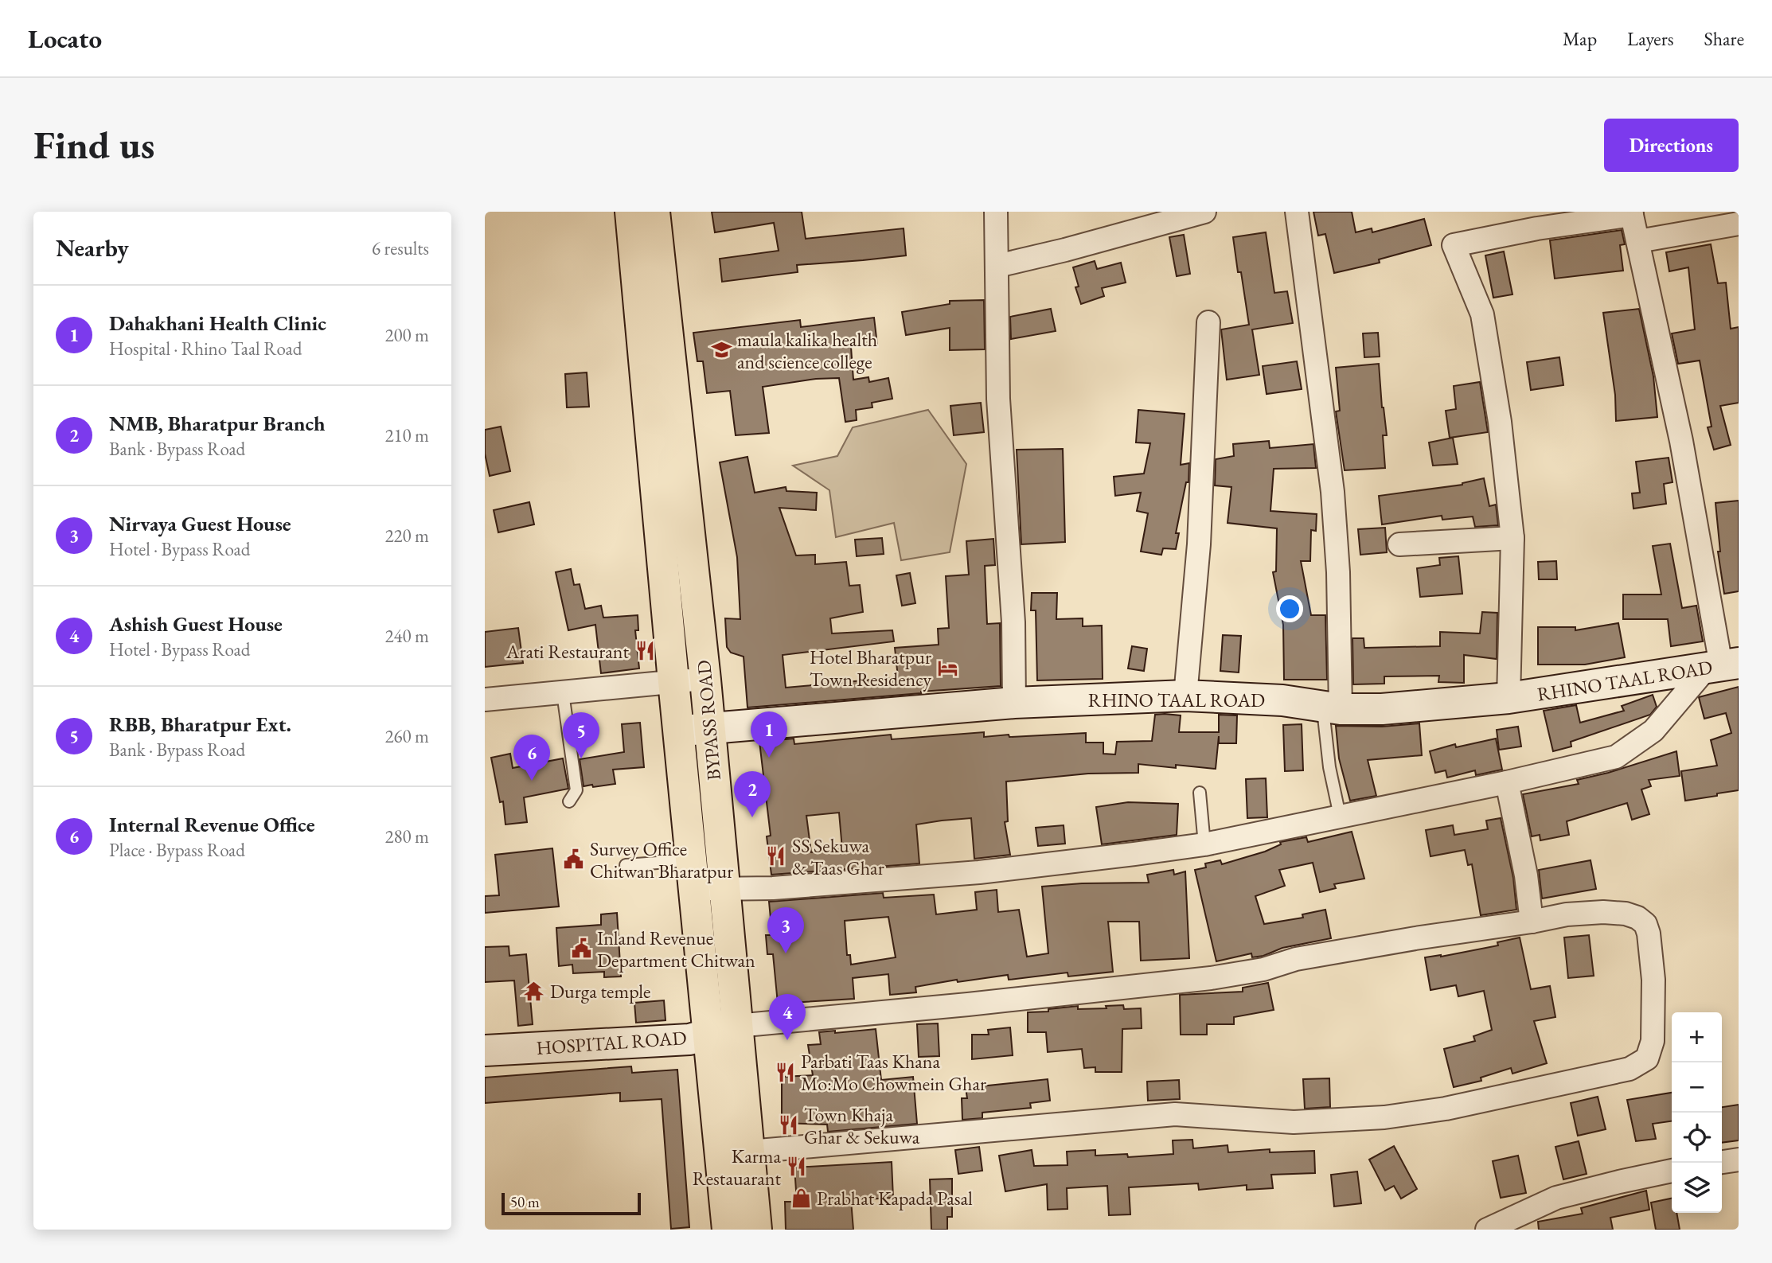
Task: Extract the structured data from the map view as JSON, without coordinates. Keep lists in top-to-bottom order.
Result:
{
  "streets": {
    "highway": ["BYPASS ROAD"],
    "street": ["RHINO TAAL ROAD", "HOSPITAL ROAD"]
  },
  "crossings": [
    ["RHINO TAAL ROAD", "BYPASS ROAD"],
    ["BYPASS ROAD", "HOSPITAL ROAD"]
  ],
  "places": {
    "school or university": ["maula kalika health and science college"],
    "restaurant": [
      "Arati Restaurant",
      "SS Sekuwa & Taas Ghar",
      "Parbati Taas Khana Mo:Mo Chowmein Ghar",
      "Town Khaja Ghar & Sekuwa",
      "Karma Restauarant"
    ],
    "hotel": ["Hotel Bharatpur Town Residency"],
    "public building": ["Survey Office Chitwan Bharatpur", "Inland Revenue Department Chitwan"],
    "temple": ["Durga temple"],
    "shop": ["Prabhat Kapada Pasal"]
  },
  "scale_bar": "50 m",
  "page": {
    "header": "Locato",
    "nav": ["Map", "Layers", "Share"],
    "buttons": "Directions",
    "title": "Find us",
    "heading": ["Nearby", "6 results"],
    "list": [
      {
        "mark": "1",
        "name": "Dahakhani Health Clinic",
        "note": "Hospital · Rhino Taal Road",
        "value": "200 m"
      },
      {
        "mark": "2",
        "name": "NMB, Bharatpur Branch",
        "note": "Bank · Bypass Road",
        "value": "210 m"
      },
      {
        "mark": "3",
        "name": "Nirvaya Guest House",
        "note": "Hotel · Bypass Road",
        "value": "220 m"
      },
      {
        "mark": "4",
        "name": "Ashish Guest House",
        "note": "Hotel · Bypass Road",
        "value": "240 m"
      },
      {
        "mark": "5",
        "name": "RBB, Bharatpur Ext.",
        "note": "Bank · Bypass Road",
        "value": "260 m"
      },
      {
        "mark": "6",
        "name": "Internal Revenue Office",
        "note": "Place · Bypass Road",
        "value": "280 m"
      }
    ],
    "pins": [
      "1",
      "5",
      "6",
      "2",
      "3",
      "4"
    ],
    "map_buttons": ["+", "−"],
    "scale": "50 m"
  }
}
